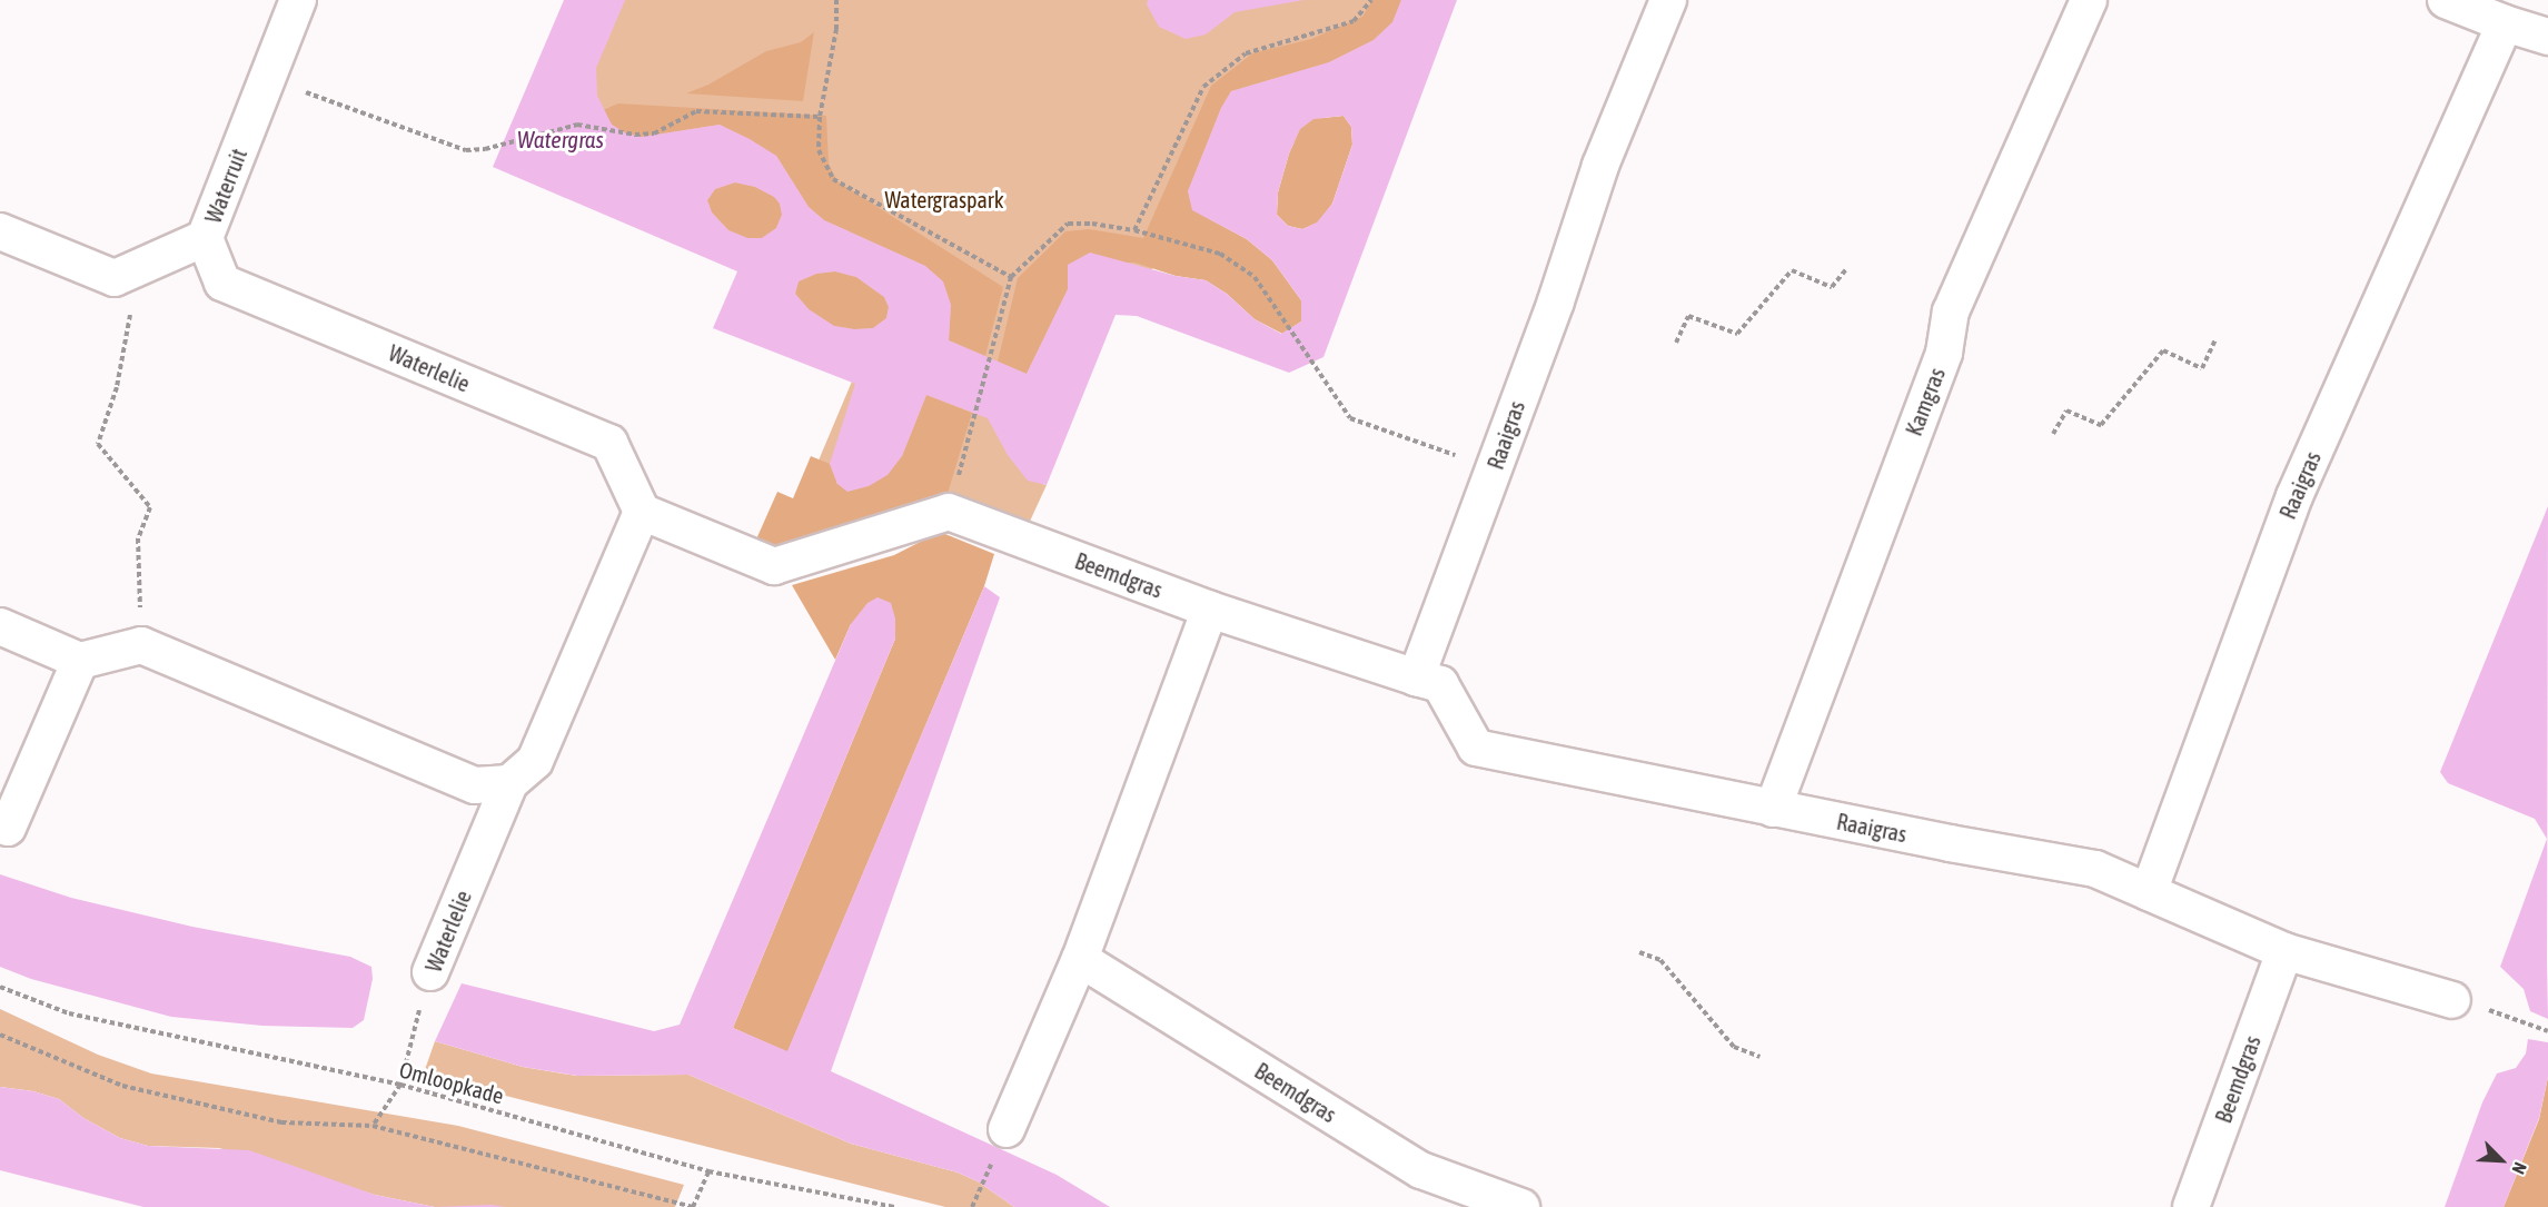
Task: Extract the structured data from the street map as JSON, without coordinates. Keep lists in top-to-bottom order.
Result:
{
  "streets": {
    "street": [
      "Waterruit",
      "Waterlelie",
      "Kamgras",
      "Raaigras",
      "Beemdgras"
    ],
    "path": ["Omloopkade"]
  },
  "crossings": [
    ["Waterruit", "Waterlelie"],
    ["Waterlelie", "Omloopkade"],
    ["Kamgras", "Raaigras"],
    ["Raaigras", "Beemdgras"]
  ],
  "water": ["Watergras"],
  "parks": ["Watergraspark"],
  "north": "bottom right"
}
